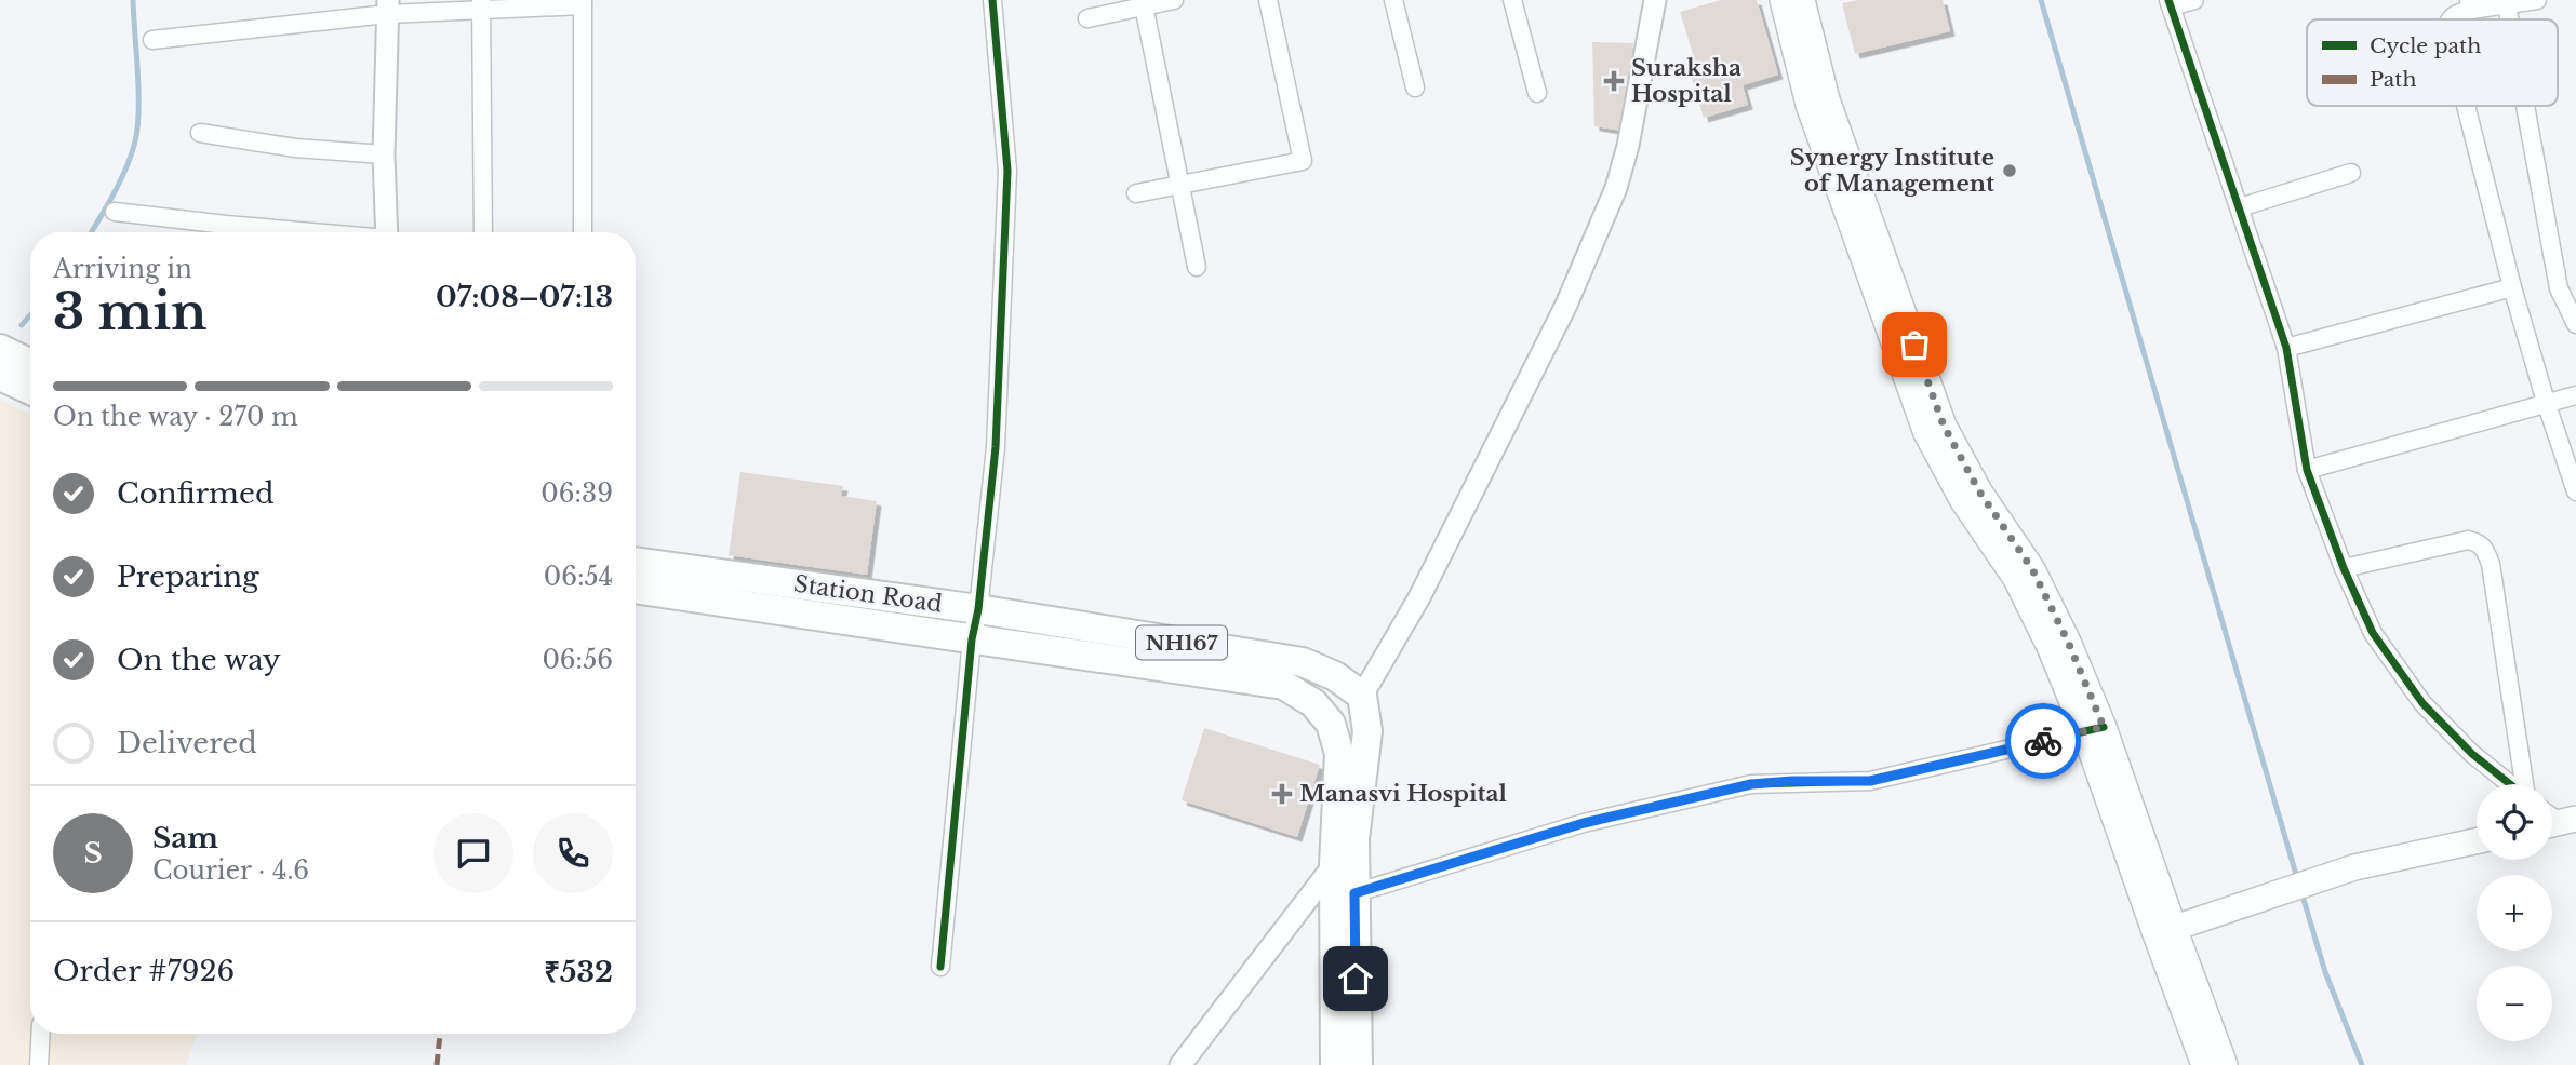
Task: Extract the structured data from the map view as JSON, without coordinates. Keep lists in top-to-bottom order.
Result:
{
  "streets": {
    "highway": ["Station Road", "NH167"]
  },
  "places": {
    "health": ["Suraksha Hospital", "Manasvi Hospital"],
    "other": ["Synergy Institute of Management"]
  },
  "legend": ["Cycle path", "Path"],
  "page": {
    "heading": ["3 min", "Arriving in", "07:08–07:13"],
    "panel": [
      "Sam",
      "Courier · 4.6",
      "Order #7926",
      "₹532"
    ],
    "bar": "On the way · 270 m",
    "list": [
      ["Confirmed", "06:39"],
      ["Preparing", "06:54"],
      ["On the way", "06:56"],
      "Delivered"
    ],
    "map_buttons": ["+", "−"],
    "round": "S"
  }
}
